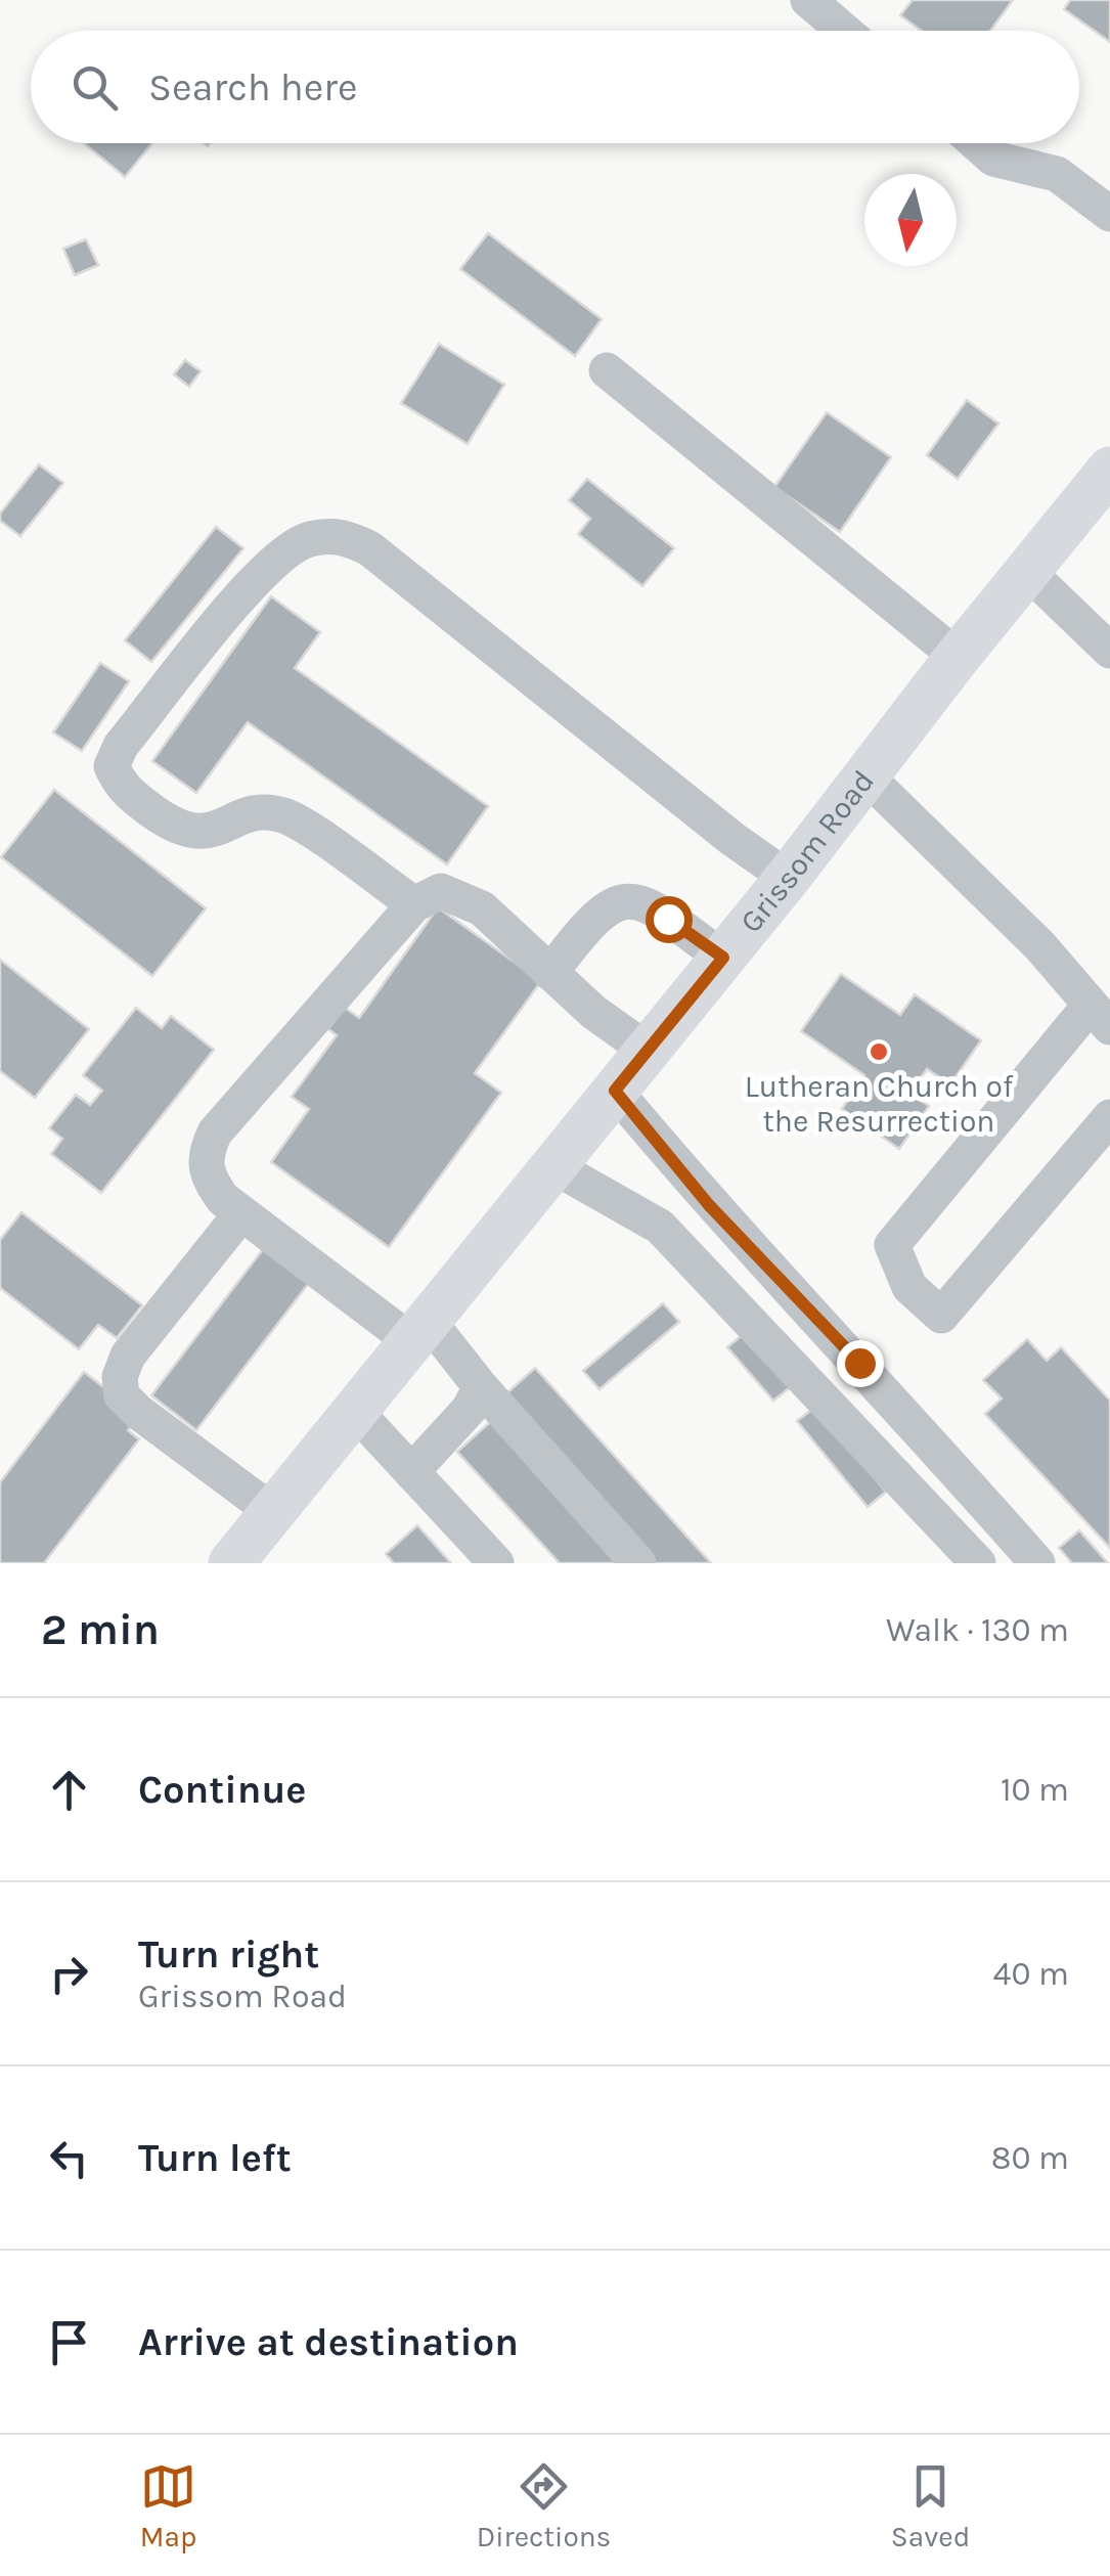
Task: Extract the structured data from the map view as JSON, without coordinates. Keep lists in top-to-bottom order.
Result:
{
  "streets": {
    "main road": ["Grissom Road"]
  },
  "places": ["Lutheran Church of the Resurrection"],
  "north": "bottom",
  "page": {
    "search": "Search here",
    "heading": ["2 min", "Walk · 130 m"],
    "list": [
      ["Continue", "10 m"],
      ["Turn right", "Grissom Road", "40 m"],
      ["Turn left", "80 m"],
      "Arrive at destination"
    ],
    "nav": ["Map", "Directions", "Saved"]
  }
}
